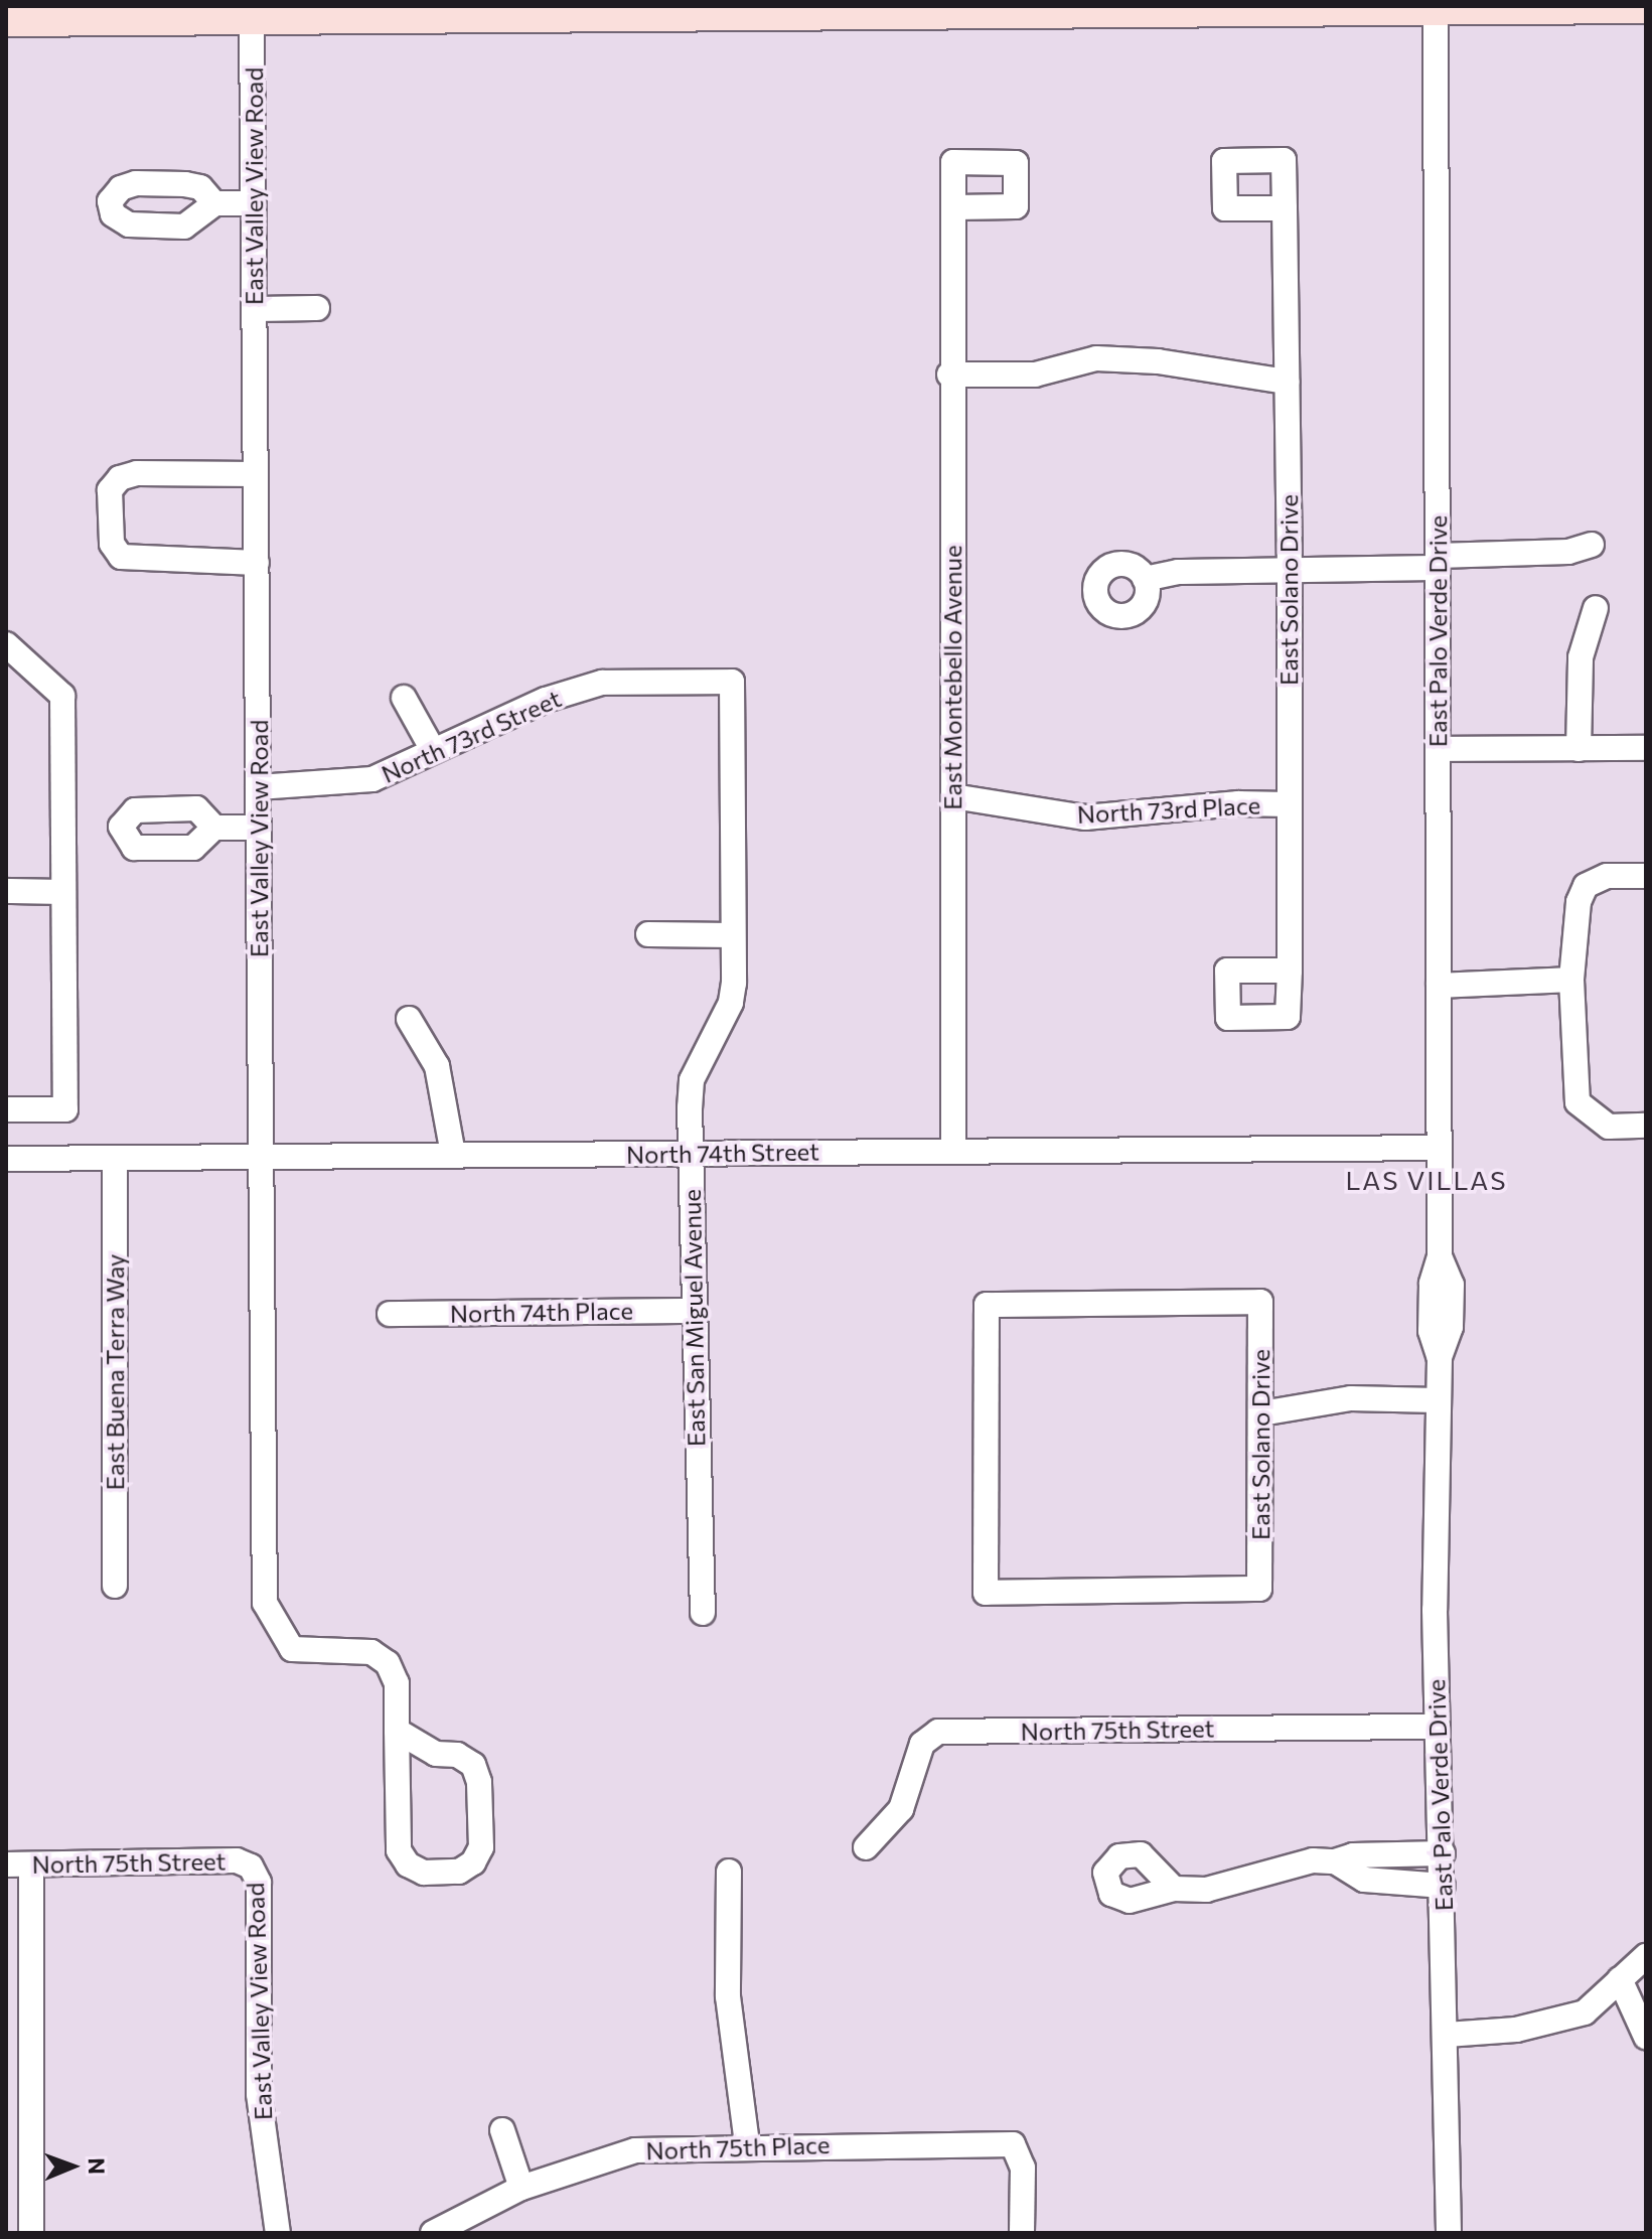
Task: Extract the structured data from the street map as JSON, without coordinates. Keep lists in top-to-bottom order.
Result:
{
  "streets": {
    "street": [
      "East Valley View Road",
      "East Solano Drive",
      "East Palo Verde Drive",
      "East Montebello Avenue",
      "North 73rd Street",
      "North 73rd Place",
      "North 74th Street",
      "North 74th Place",
      "East San Miguel Avenue",
      "East Buena Terra Way",
      "North 75th Street",
      "North 75th Place"
    ]
  },
  "crossings": [
    ["East Valley View Road", "North 73rd Street"],
    ["East Valley View Road", "North 74th Street"],
    ["East Valley View Road", "North 75th Street"],
    ["East Solano Drive", "North 73rd Place"],
    ["East Palo Verde Drive", "North 74th Street"],
    ["East Palo Verde Drive", "North 75th Street"],
    ["East Montebello Avenue", "North 73rd Place"],
    ["East Montebello Avenue", "North 74th Street"],
    ["North 73rd Street", "East San Miguel Avenue"],
    ["North 74th Street", "East San Miguel Avenue"],
    ["North 74th Street", "East Buena Terra Way"],
    ["North 74th Place", "East San Miguel Avenue"]
  ],
  "districts": ["LAS VILLAS"],
  "north": "right"
}
